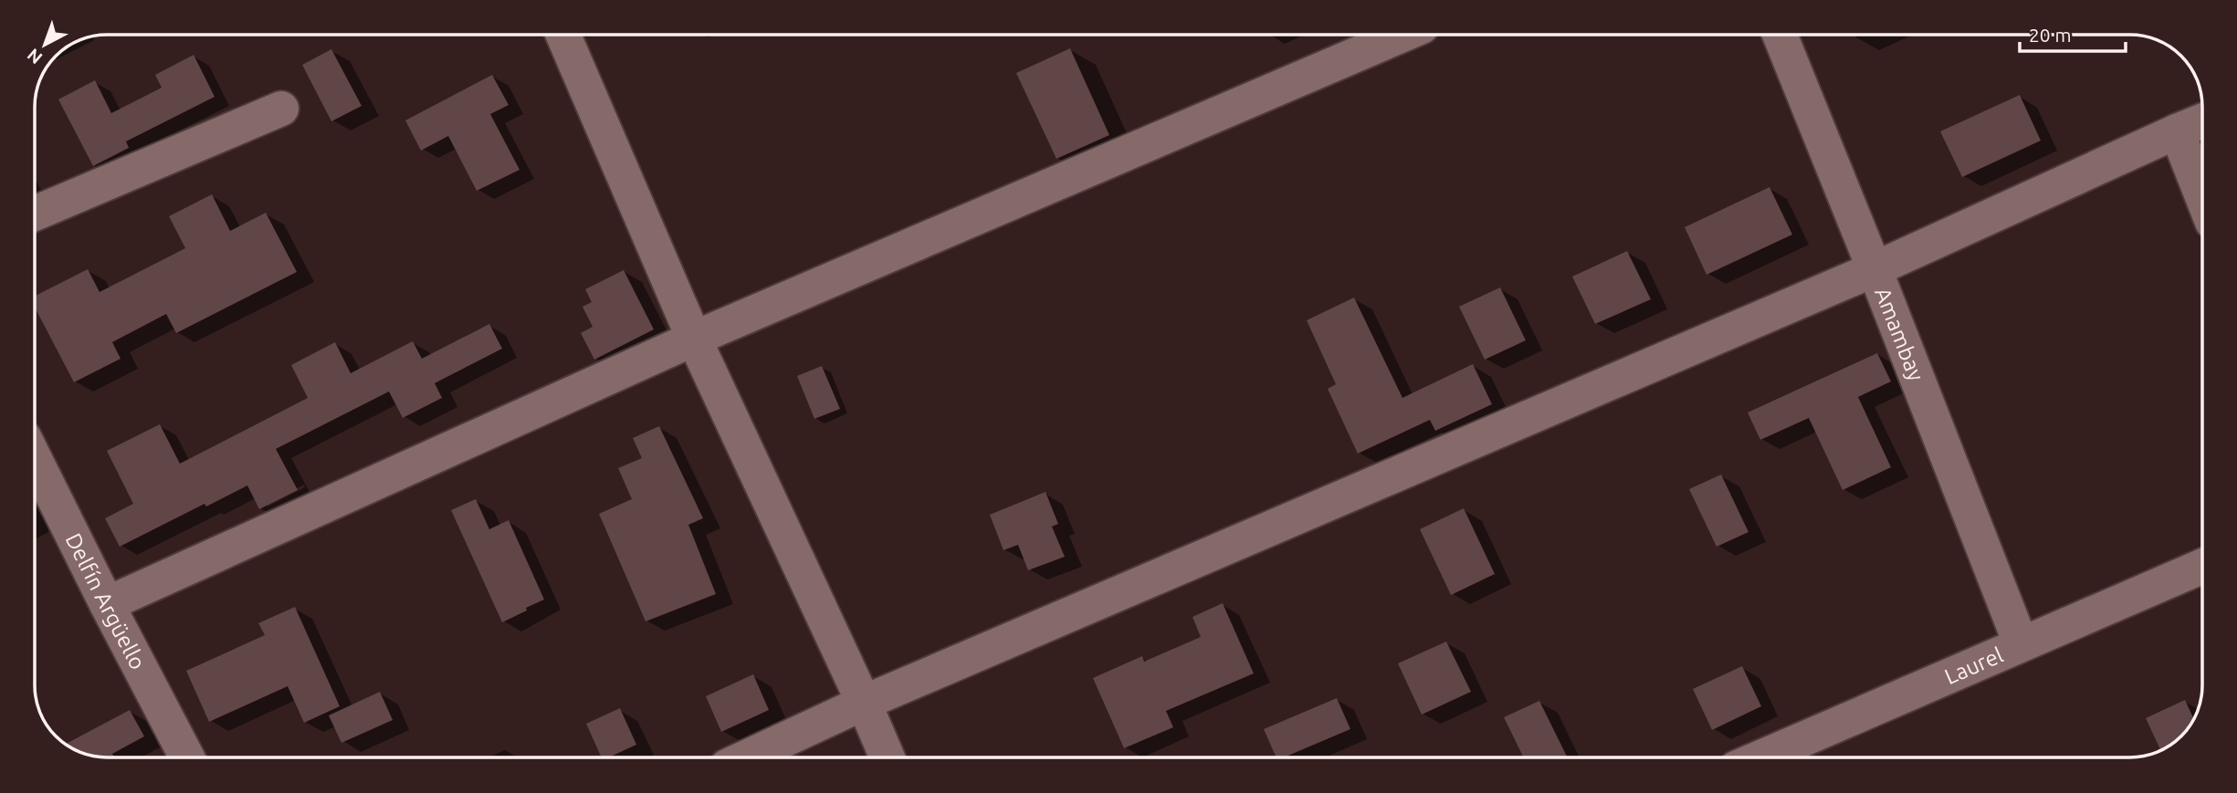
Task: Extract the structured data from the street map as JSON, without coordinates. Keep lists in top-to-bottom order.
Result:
{
  "streets": {
    "street": ["Amambay", "Delfín Argüello", "Laurel"]
  },
  "crossings": [
    ["Amambay", "Laurel"]
  ],
  "scale_bar": "20 m",
  "north": "bottom left"
}
